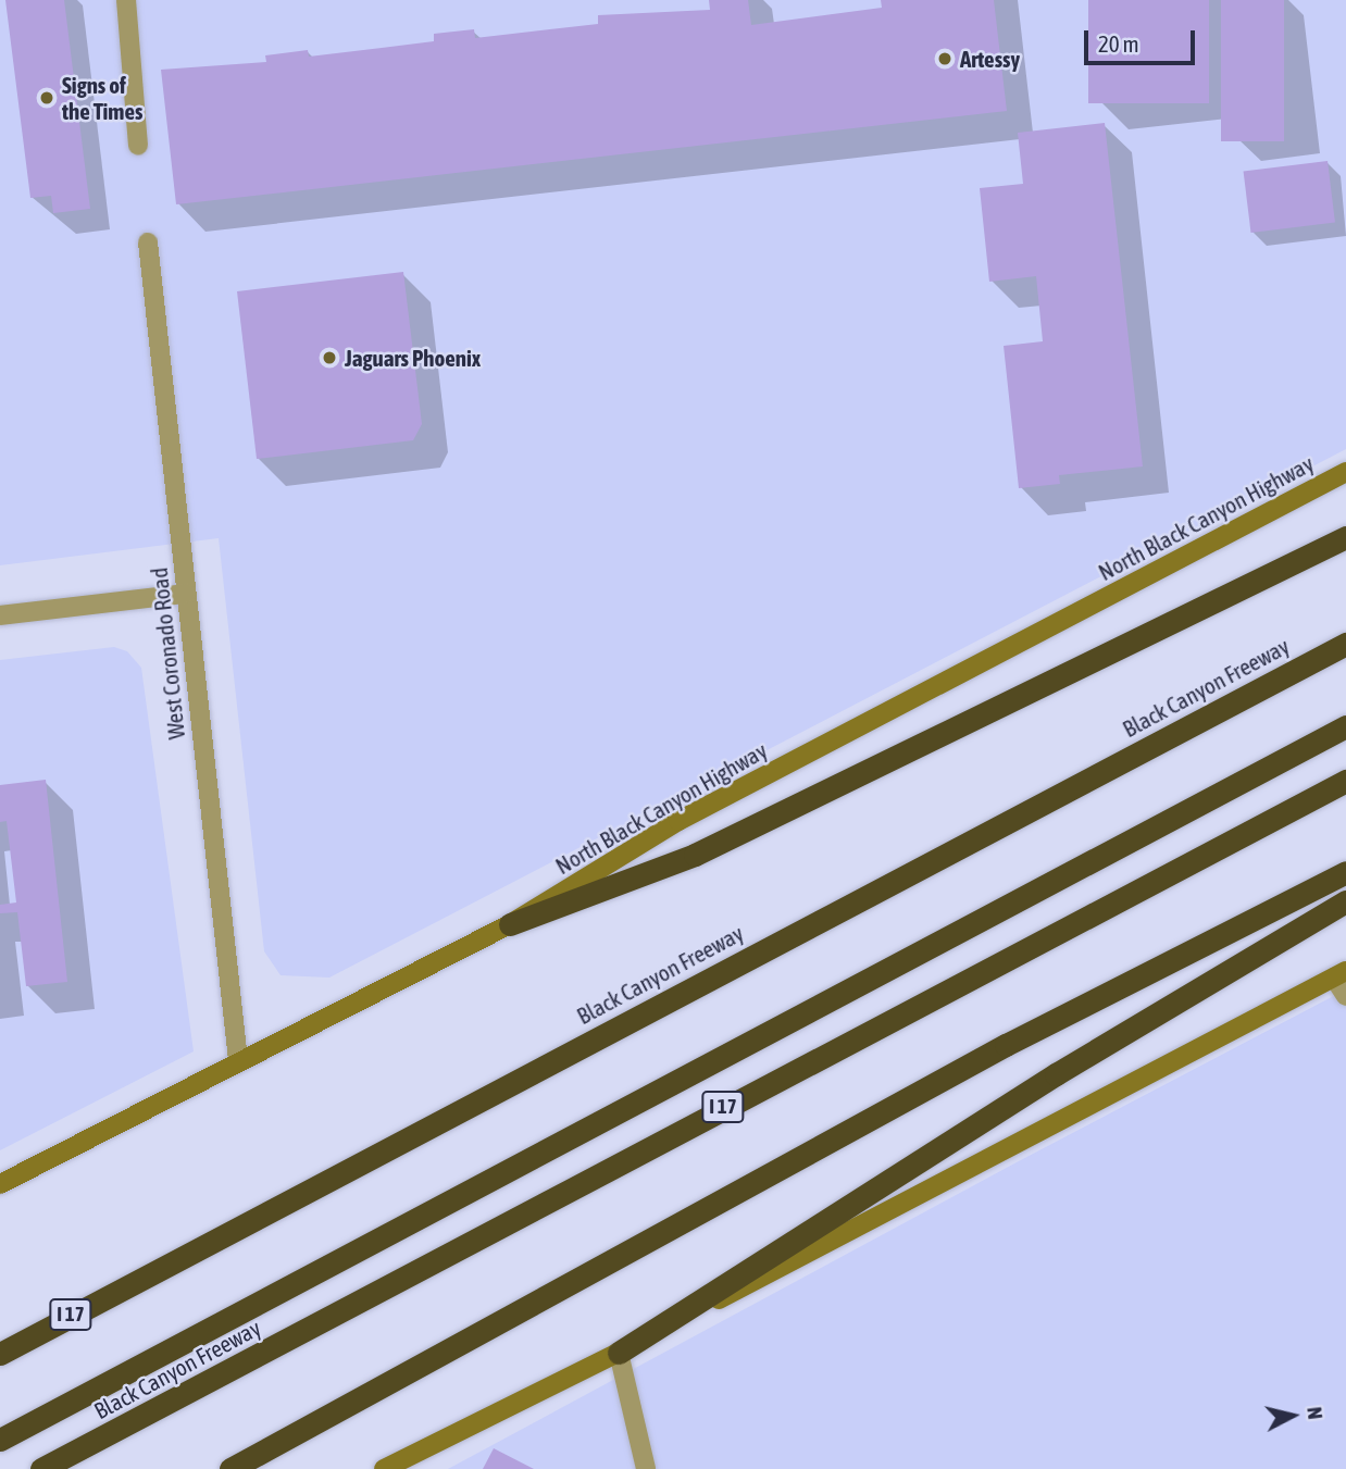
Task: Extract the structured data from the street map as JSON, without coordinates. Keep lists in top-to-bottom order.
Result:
{
  "streets": {
    "highway": ["Black Canyon Freeway", "I 17"],
    "main road": ["North Black Canyon Highway"],
    "street": ["West Coronado Road"]
  },
  "crossings": [
    ["North Black Canyon Highway", "West Coronado Road"]
  ],
  "places": ["Artessy", "Signs of the Times", "Jaguars Phoenix"],
  "scale_bar": "20 m",
  "north": "right"
}
